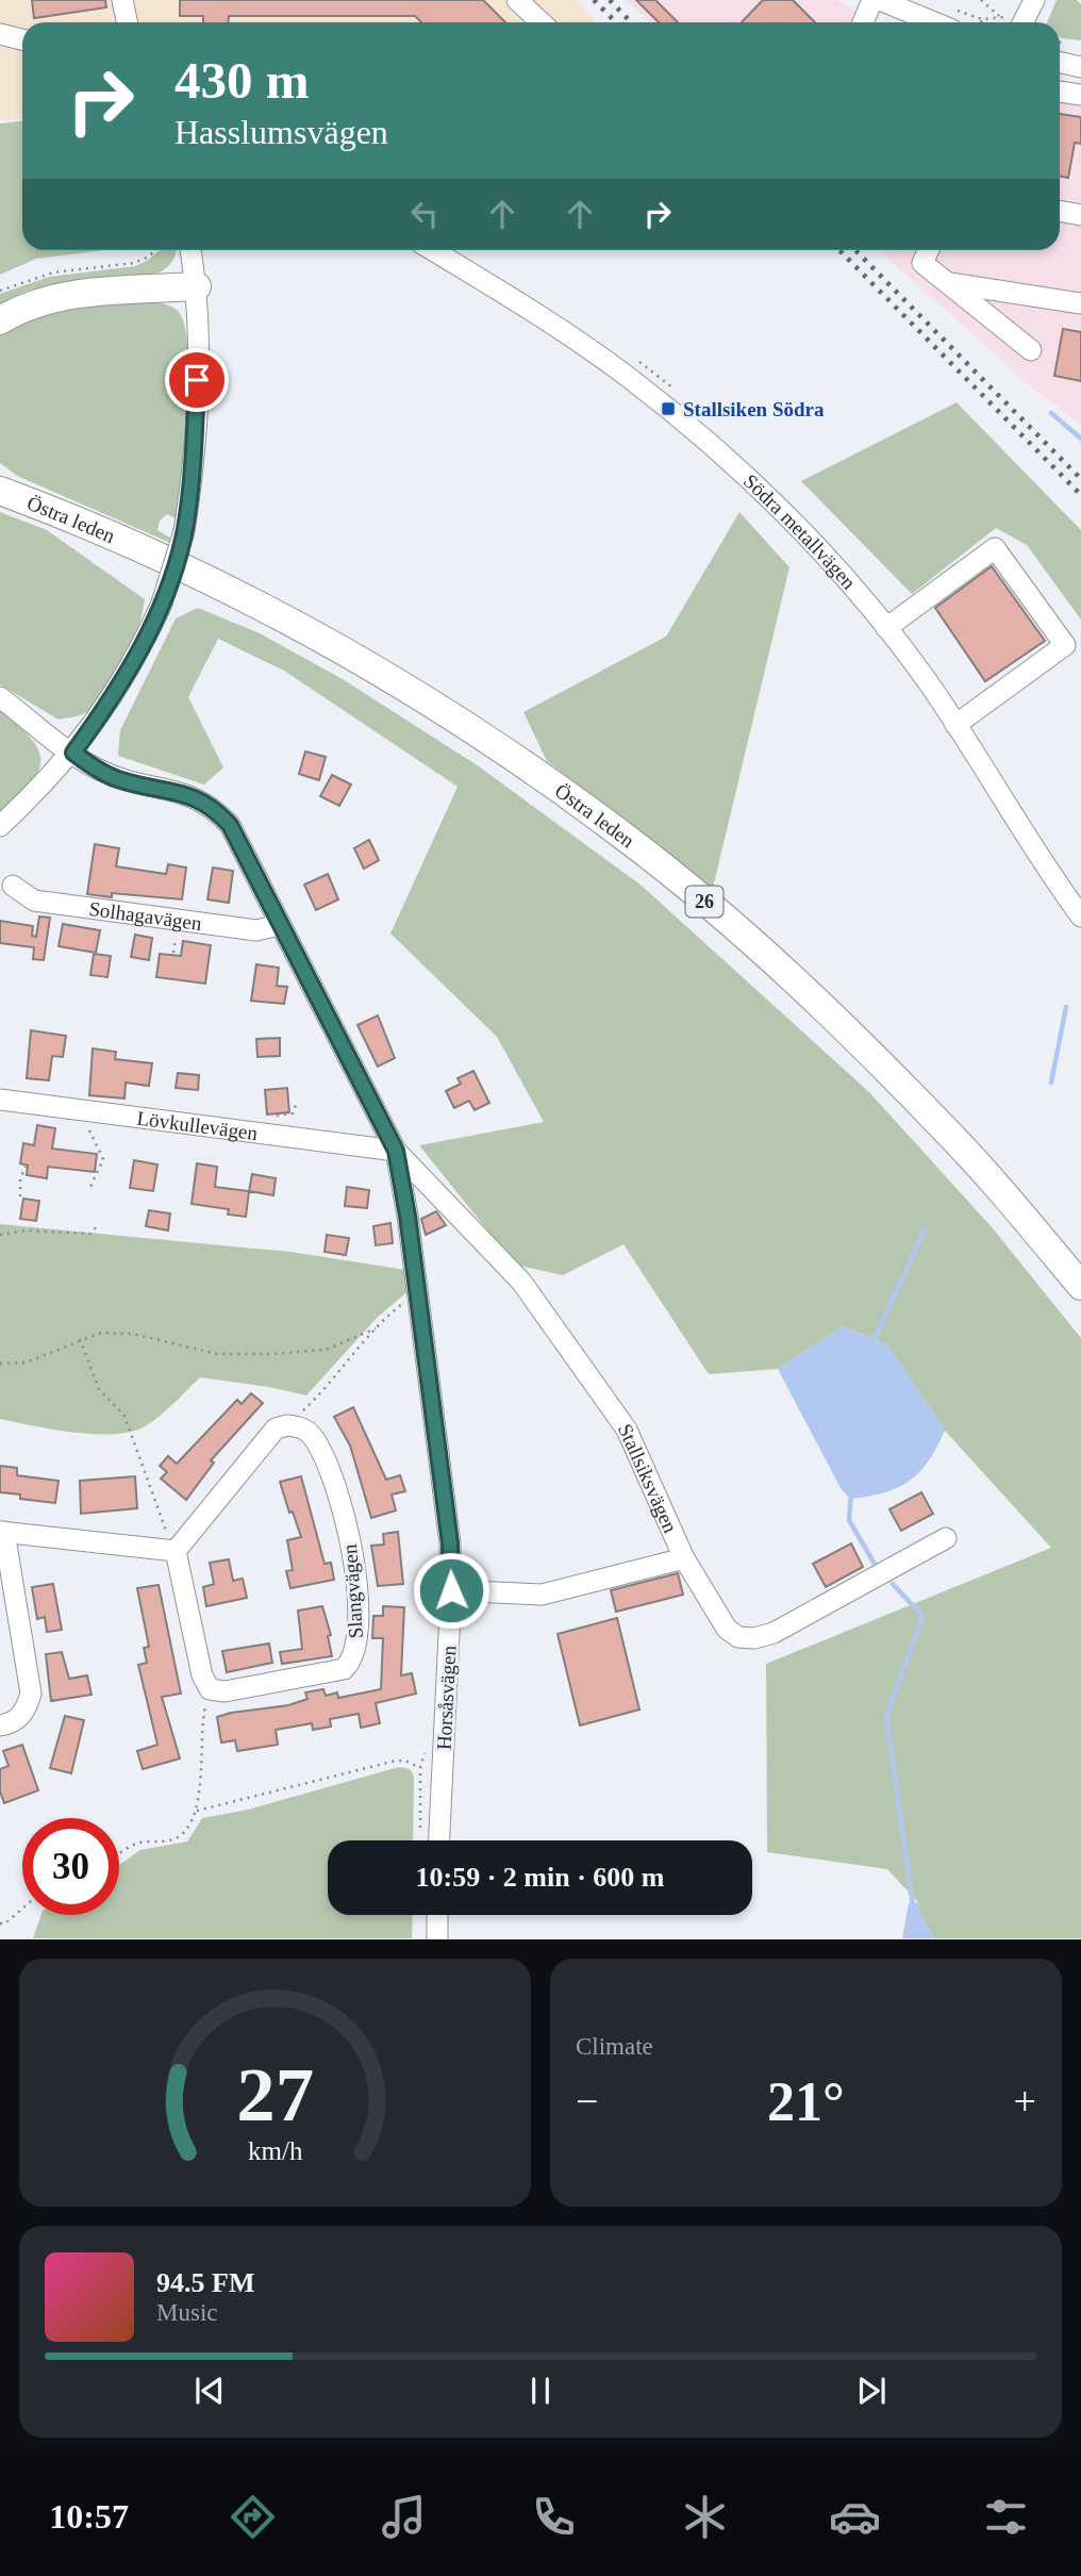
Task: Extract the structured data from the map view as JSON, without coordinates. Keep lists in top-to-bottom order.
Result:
{
  "streets": {
    "highway": ["Östra leden", "26"],
    "street": [
      "Södra metallvägen",
      "Solhagavägen",
      "Lövkullevägen",
      "Stallsiksvägen",
      "Slangvägen",
      "Horsåsvägen"
    ]
  },
  "crossings": [
    ["Solhagavägen", "Horsåsvägen"],
    ["Lövkullevägen", "Stallsiksvägen"],
    ["Lövkullevägen", "Horsåsvägen"],
    ["Stallsiksvägen", "Horsåsvägen"]
  ],
  "places": {
    "transit": ["Stallsiken Södra"]
  },
  "page": {
    "turn": ["430 m", "Hasslumsvägen"],
    "limit": "30",
    "trip": "10:59 · 2 min · 600 m",
    "tile": "Climate",
    "heat": ["−", "21°", "+"],
    "song": ["94.5 FM", "Music"],
    "tabs": "10:57",
    "gauge": ["27", "km/h"]
  }
}
